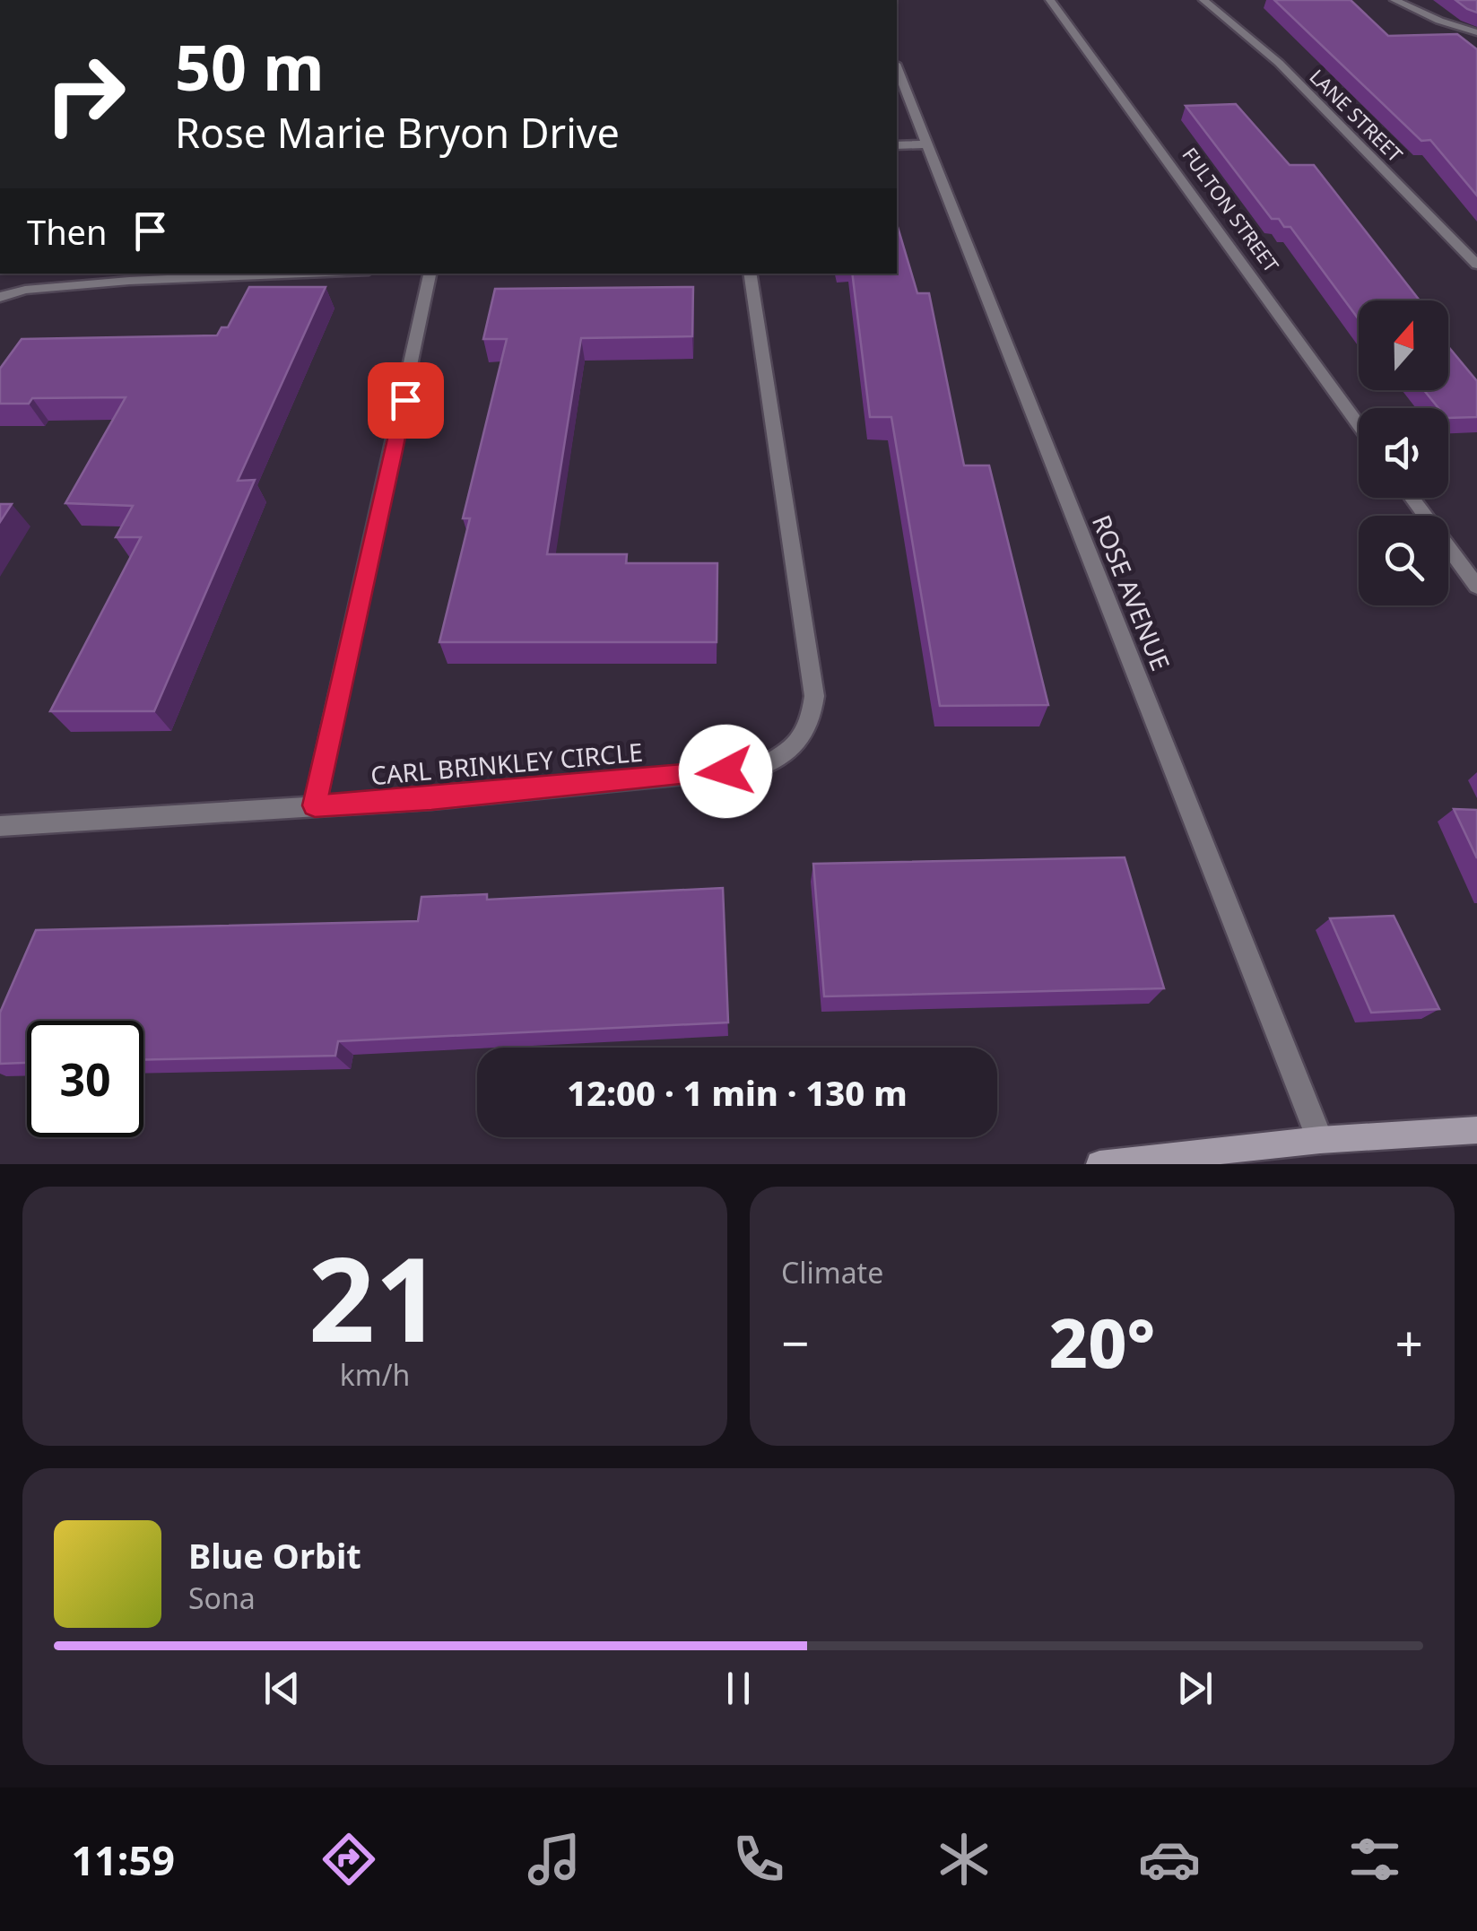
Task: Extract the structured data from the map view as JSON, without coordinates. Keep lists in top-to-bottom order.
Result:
{
  "streets": {
    "street": [
      "LANE STREET",
      "FULTON STREET",
      "ROSE AVENUE",
      "CARL BRINKLEY CIRCLE"
    ]
  },
  "north": "top",
  "page": {
    "turn": ["50 m", "Rose Marie Bryon Drive"],
    "then": "Then",
    "limit": "30",
    "trip": "12:00 · 1 min · 130 m",
    "tile": [
      ["21", "km/h"],
      "Climate"
    ],
    "heat": ["−", "20°", "+"],
    "song": ["Blue Orbit", "Sona"],
    "tabs": "11:59"
  }
}
